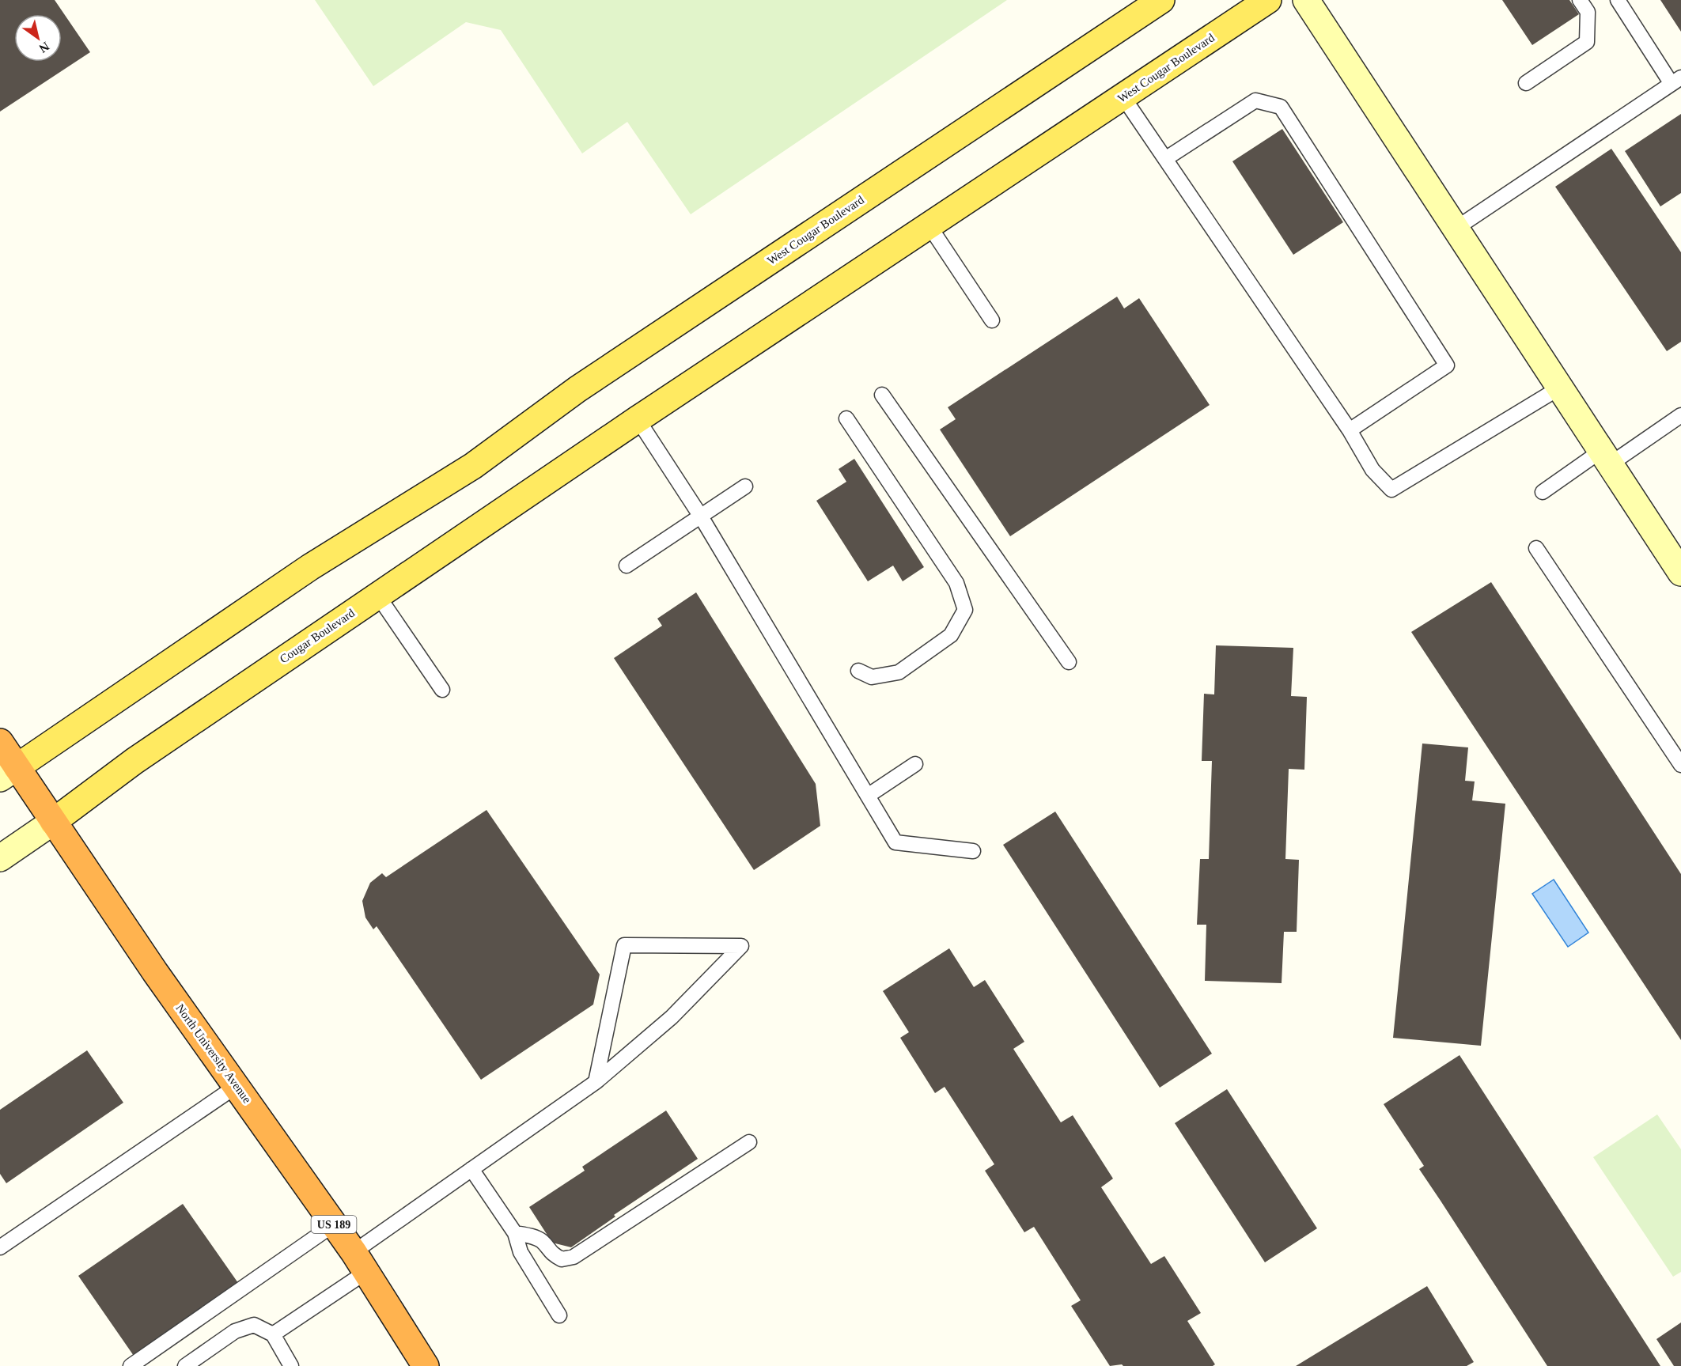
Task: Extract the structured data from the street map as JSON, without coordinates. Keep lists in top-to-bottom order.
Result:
{
  "streets": {
    "highway": ["North University Avenue", "US 189"],
    "main road": ["West Cougar Boulevard", "Cougar Boulevard"]
  },
  "crossings": [
    ["West Cougar Boulevard", "Cougar Boulevard"],
    ["West Cougar Boulevard", "North University Avenue"],
    ["Cougar Boulevard", "North University Avenue"]
  ],
  "north": "bottom right"
}
